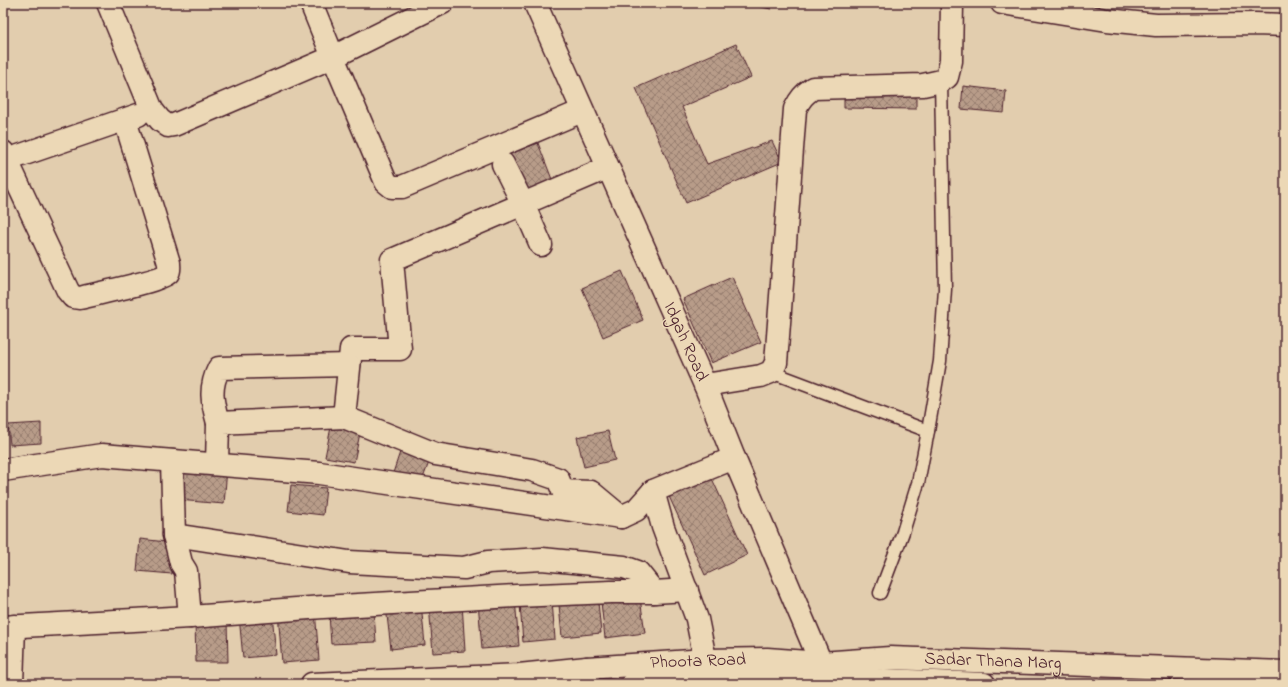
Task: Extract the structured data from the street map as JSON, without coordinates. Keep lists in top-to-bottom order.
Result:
{
  "streets": {
    "street": ["Idgah Road", "Phoota Road", "Sadar Thana Marg"]
  },
  "crossings": [
    ["Idgah Road", "Phoota Road"],
    ["Idgah Road", "Sadar Thana Marg"],
    ["Phoota Road", "Sadar Thana Marg"]
  ]
}
